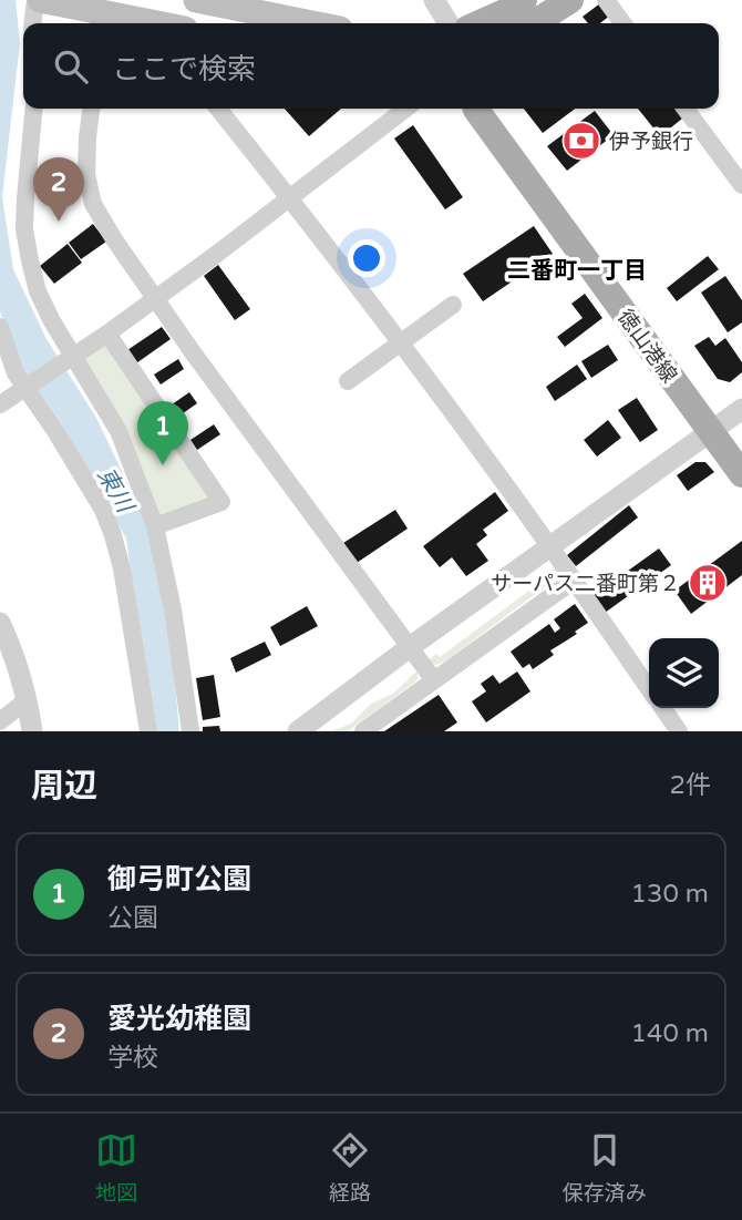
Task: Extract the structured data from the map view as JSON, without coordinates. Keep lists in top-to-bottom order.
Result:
{
  "streets": {
    "main road": ["徳山港線"]
  },
  "districts": ["二番町一丁目"],
  "water": ["東川"],
  "places": {
    "bank": ["伊予銀行"],
    "building": ["サーパス二番町第２"]
  },
  "page": {
    "search": "ここで検索",
    "pins": ["2", "1"],
    "heading": ["周辺", "2件"],
    "list": [
      {
        "mark": "1",
        "name": "御弓町公園",
        "note": "公園",
        "value": "130 m"
      },
      {
        "mark": "2",
        "name": "愛光幼稚園",
        "note": "学校",
        "value": "140 m"
      }
    ],
    "nav": ["地図", "経路", "保存済み"]
  }
}
